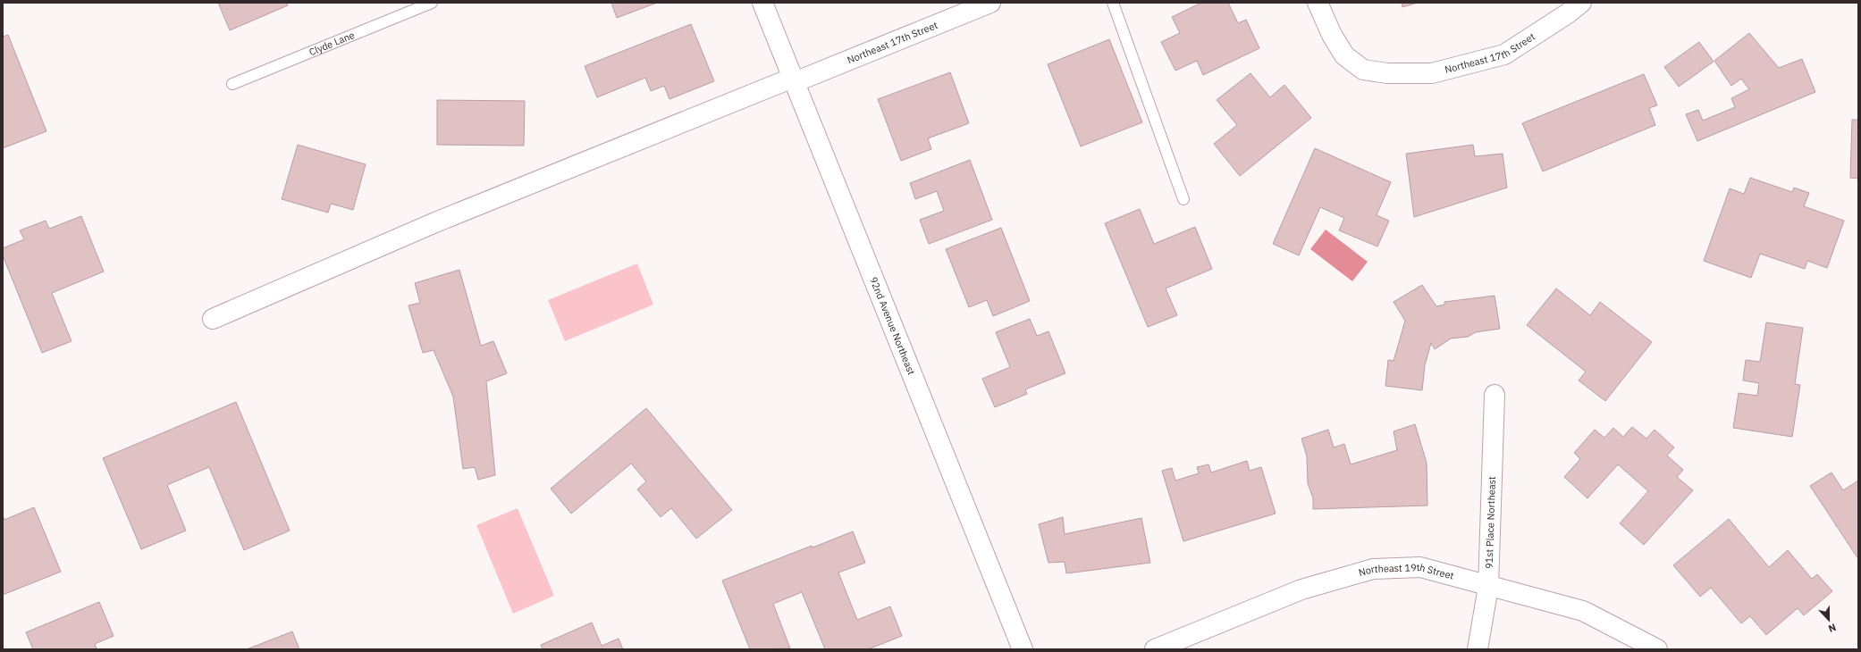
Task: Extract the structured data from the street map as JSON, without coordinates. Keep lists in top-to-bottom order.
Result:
{
  "streets": {
    "street": [
      "Northeast 17th Street",
      "92nd Avenue Northeast",
      "91st Place Northeast",
      "Northeast 19th Street"
    ],
    "lane": ["Clyde Lane"]
  },
  "crossings": [
    ["Northeast 17th Street", "92nd Avenue Northeast"],
    ["91st Place Northeast", "Northeast 19th Street"]
  ],
  "north": "bottom"
}
